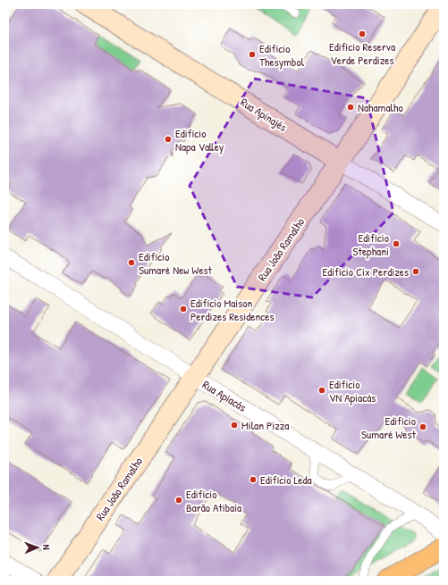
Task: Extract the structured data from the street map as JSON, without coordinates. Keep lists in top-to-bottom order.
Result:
{
  "streets": {
    "street": ["Rua Apinajés", "Rua João Ramalho", "Rua Apiacás"]
  },
  "crossings": [
    ["Rua Apinajés", "Rua João Ramalho"],
    ["Rua João Ramalho", "Rua Apiacás"]
  ],
  "places": [
    "Edifício Reserva Verde Perdizes",
    "Edifício Thesymbol",
    "Nahamalho",
    "Edifício Napa Valley",
    "Edifício Stephani",
    "Edifício Sumaré New West",
    "Edifício Cix Perdizes",
    "Edifício Maison Perdizes Residences",
    "Edifício VN Apiacás",
    "Milan Pizza",
    "Edifício Sumaré West",
    "Edifício Leda",
    "Edifício Barão Atibaia"
  ],
  "north": "right"
}
